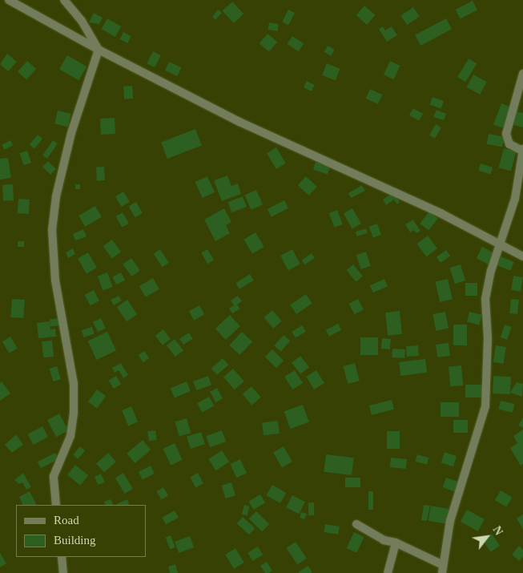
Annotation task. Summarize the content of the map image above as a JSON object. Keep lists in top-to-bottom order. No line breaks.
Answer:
{"legend":["Road","Building"],"north":"top right"}
